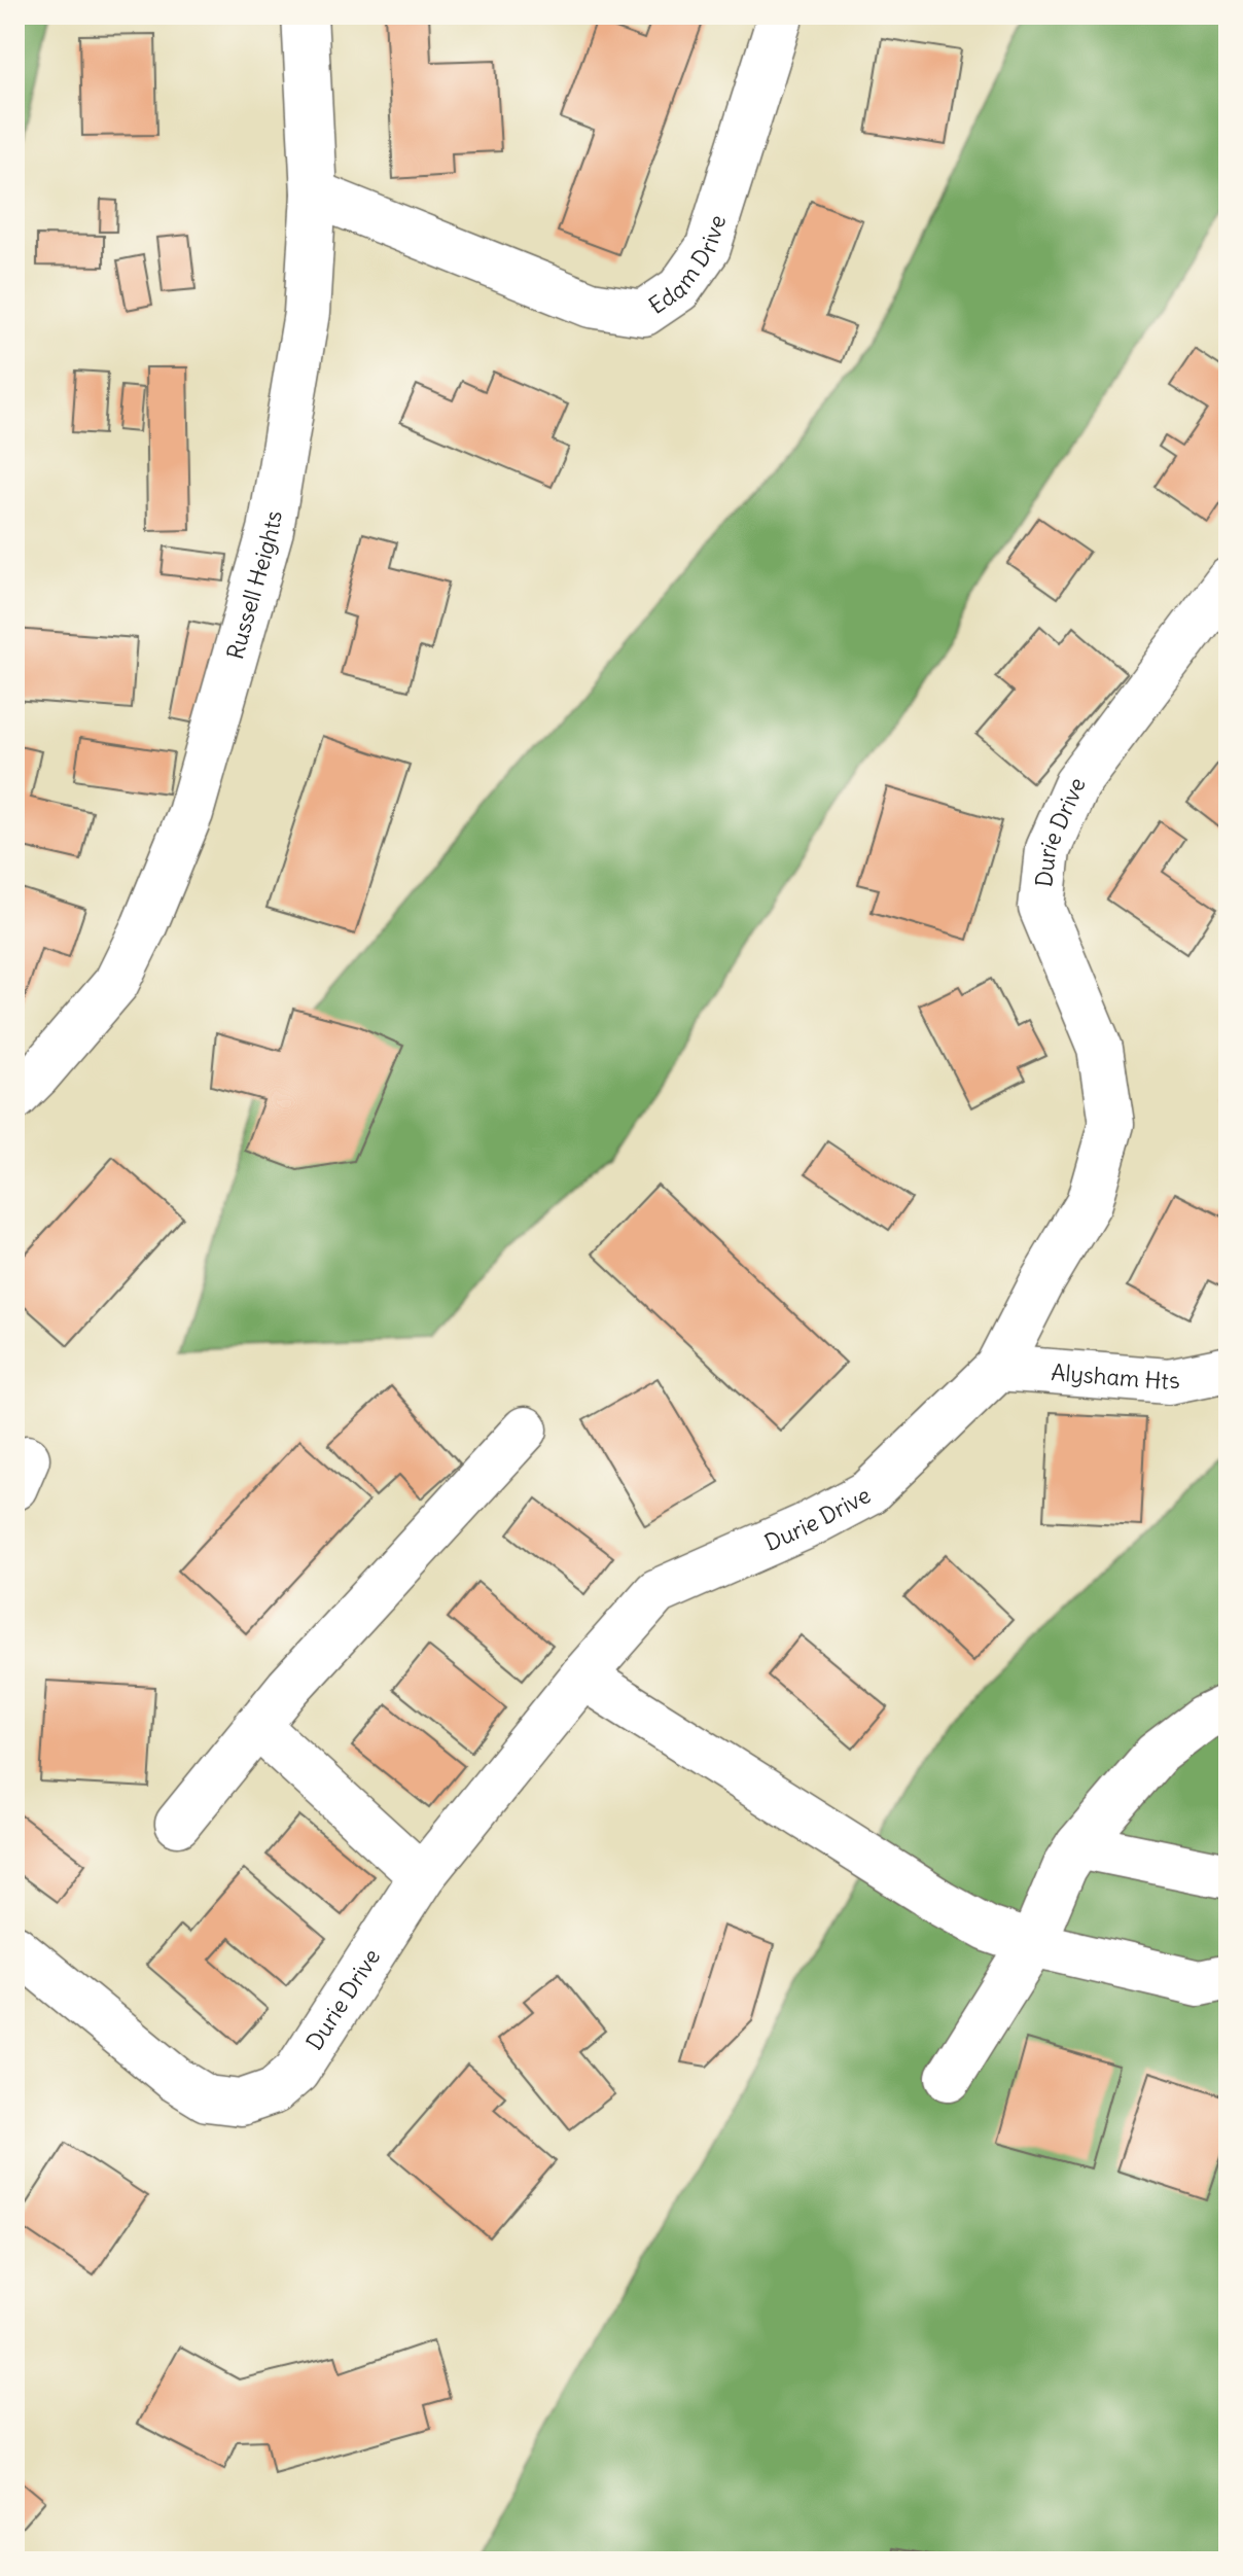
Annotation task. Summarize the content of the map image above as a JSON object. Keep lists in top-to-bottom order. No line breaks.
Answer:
{"streets":{"street":["Edam Drive","Russell Heights","Durie Drive","Alysham Hts"]},"crossings":[["Edam Drive","Russell Heights"],["Durie Drive","Alysham Hts"]]}
